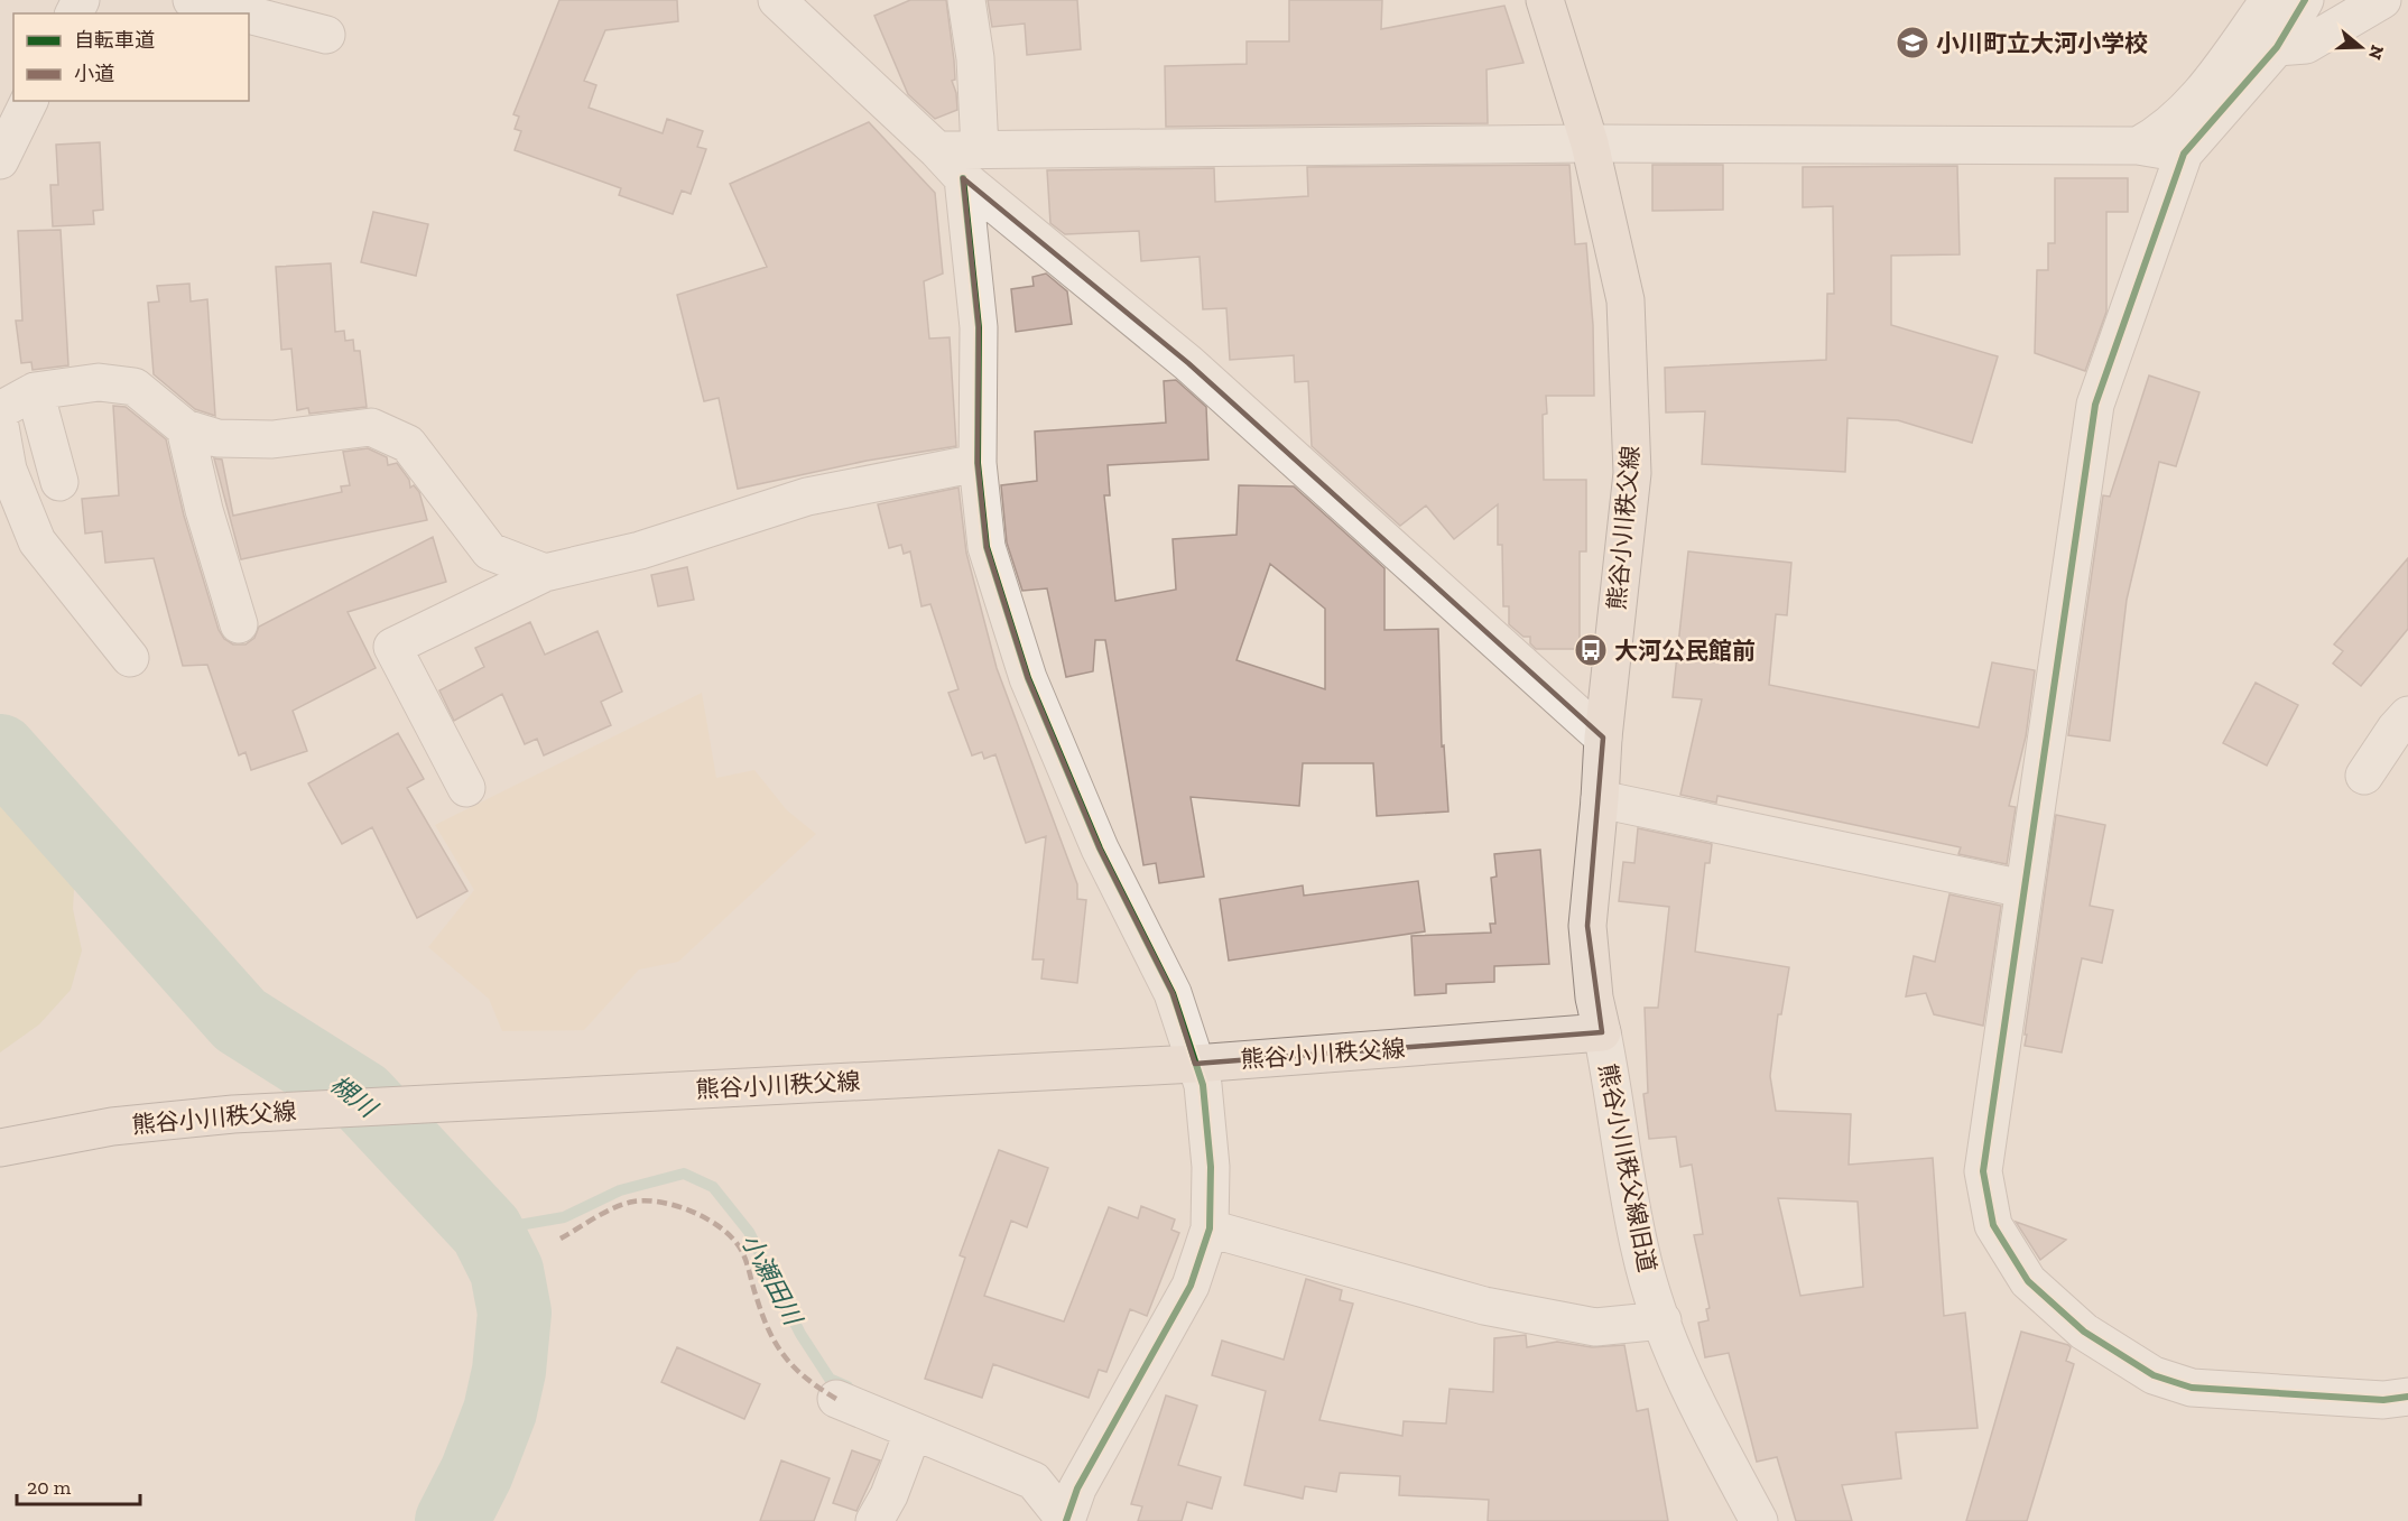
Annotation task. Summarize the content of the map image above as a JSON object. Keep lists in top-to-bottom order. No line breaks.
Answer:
{"streets":{"main road":["熊谷小川秩父線"],"street":["熊谷小川秩父線旧道"]},"crossings":[["熊谷小川秩父線","熊谷小川秩父線旧道"]],"water":["槻川","小瀬田川"],"places":{"school or university":["小川町立大河小学校"],"bus stop":["大河公民館前"]},"legend":["自転車道","小道"],"scale_bar":"20 m","north":"right"}
